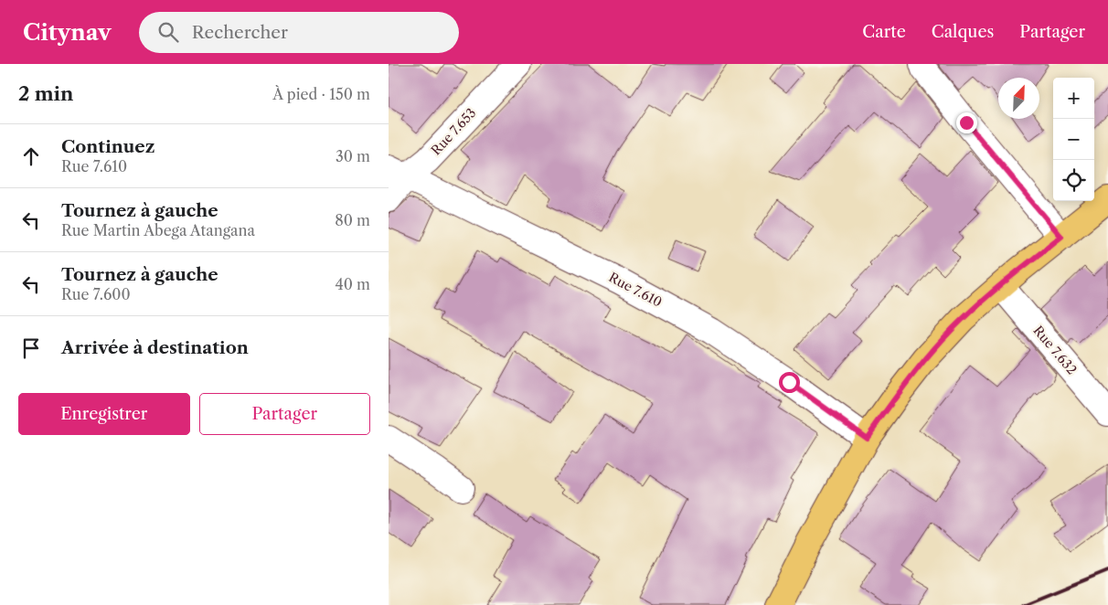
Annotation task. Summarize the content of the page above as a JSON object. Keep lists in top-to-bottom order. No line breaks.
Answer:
{"streets":{"street":["Rue 7.653","Rue 7.610","Rue 7.632"]},"crossings":[["Rue 7.653","Rue 7.610"]],"north":"top right","page":{"header":"Citynav","search":"Rechercher","nav":["Carte","Calques","Partager"],"heading":["2 min","À pied · 150 m"],"map_buttons":["+","−"],"list":[["Continuez","Rue 7.610","30 m"],["Tournez à gauche","Rue Martin Abega Atangana","80 m"],["Tournez à gauche","Rue 7.600","40 m"],"Arrivée à destination"],"buttons":["Enregistrer","Partager"]}}
